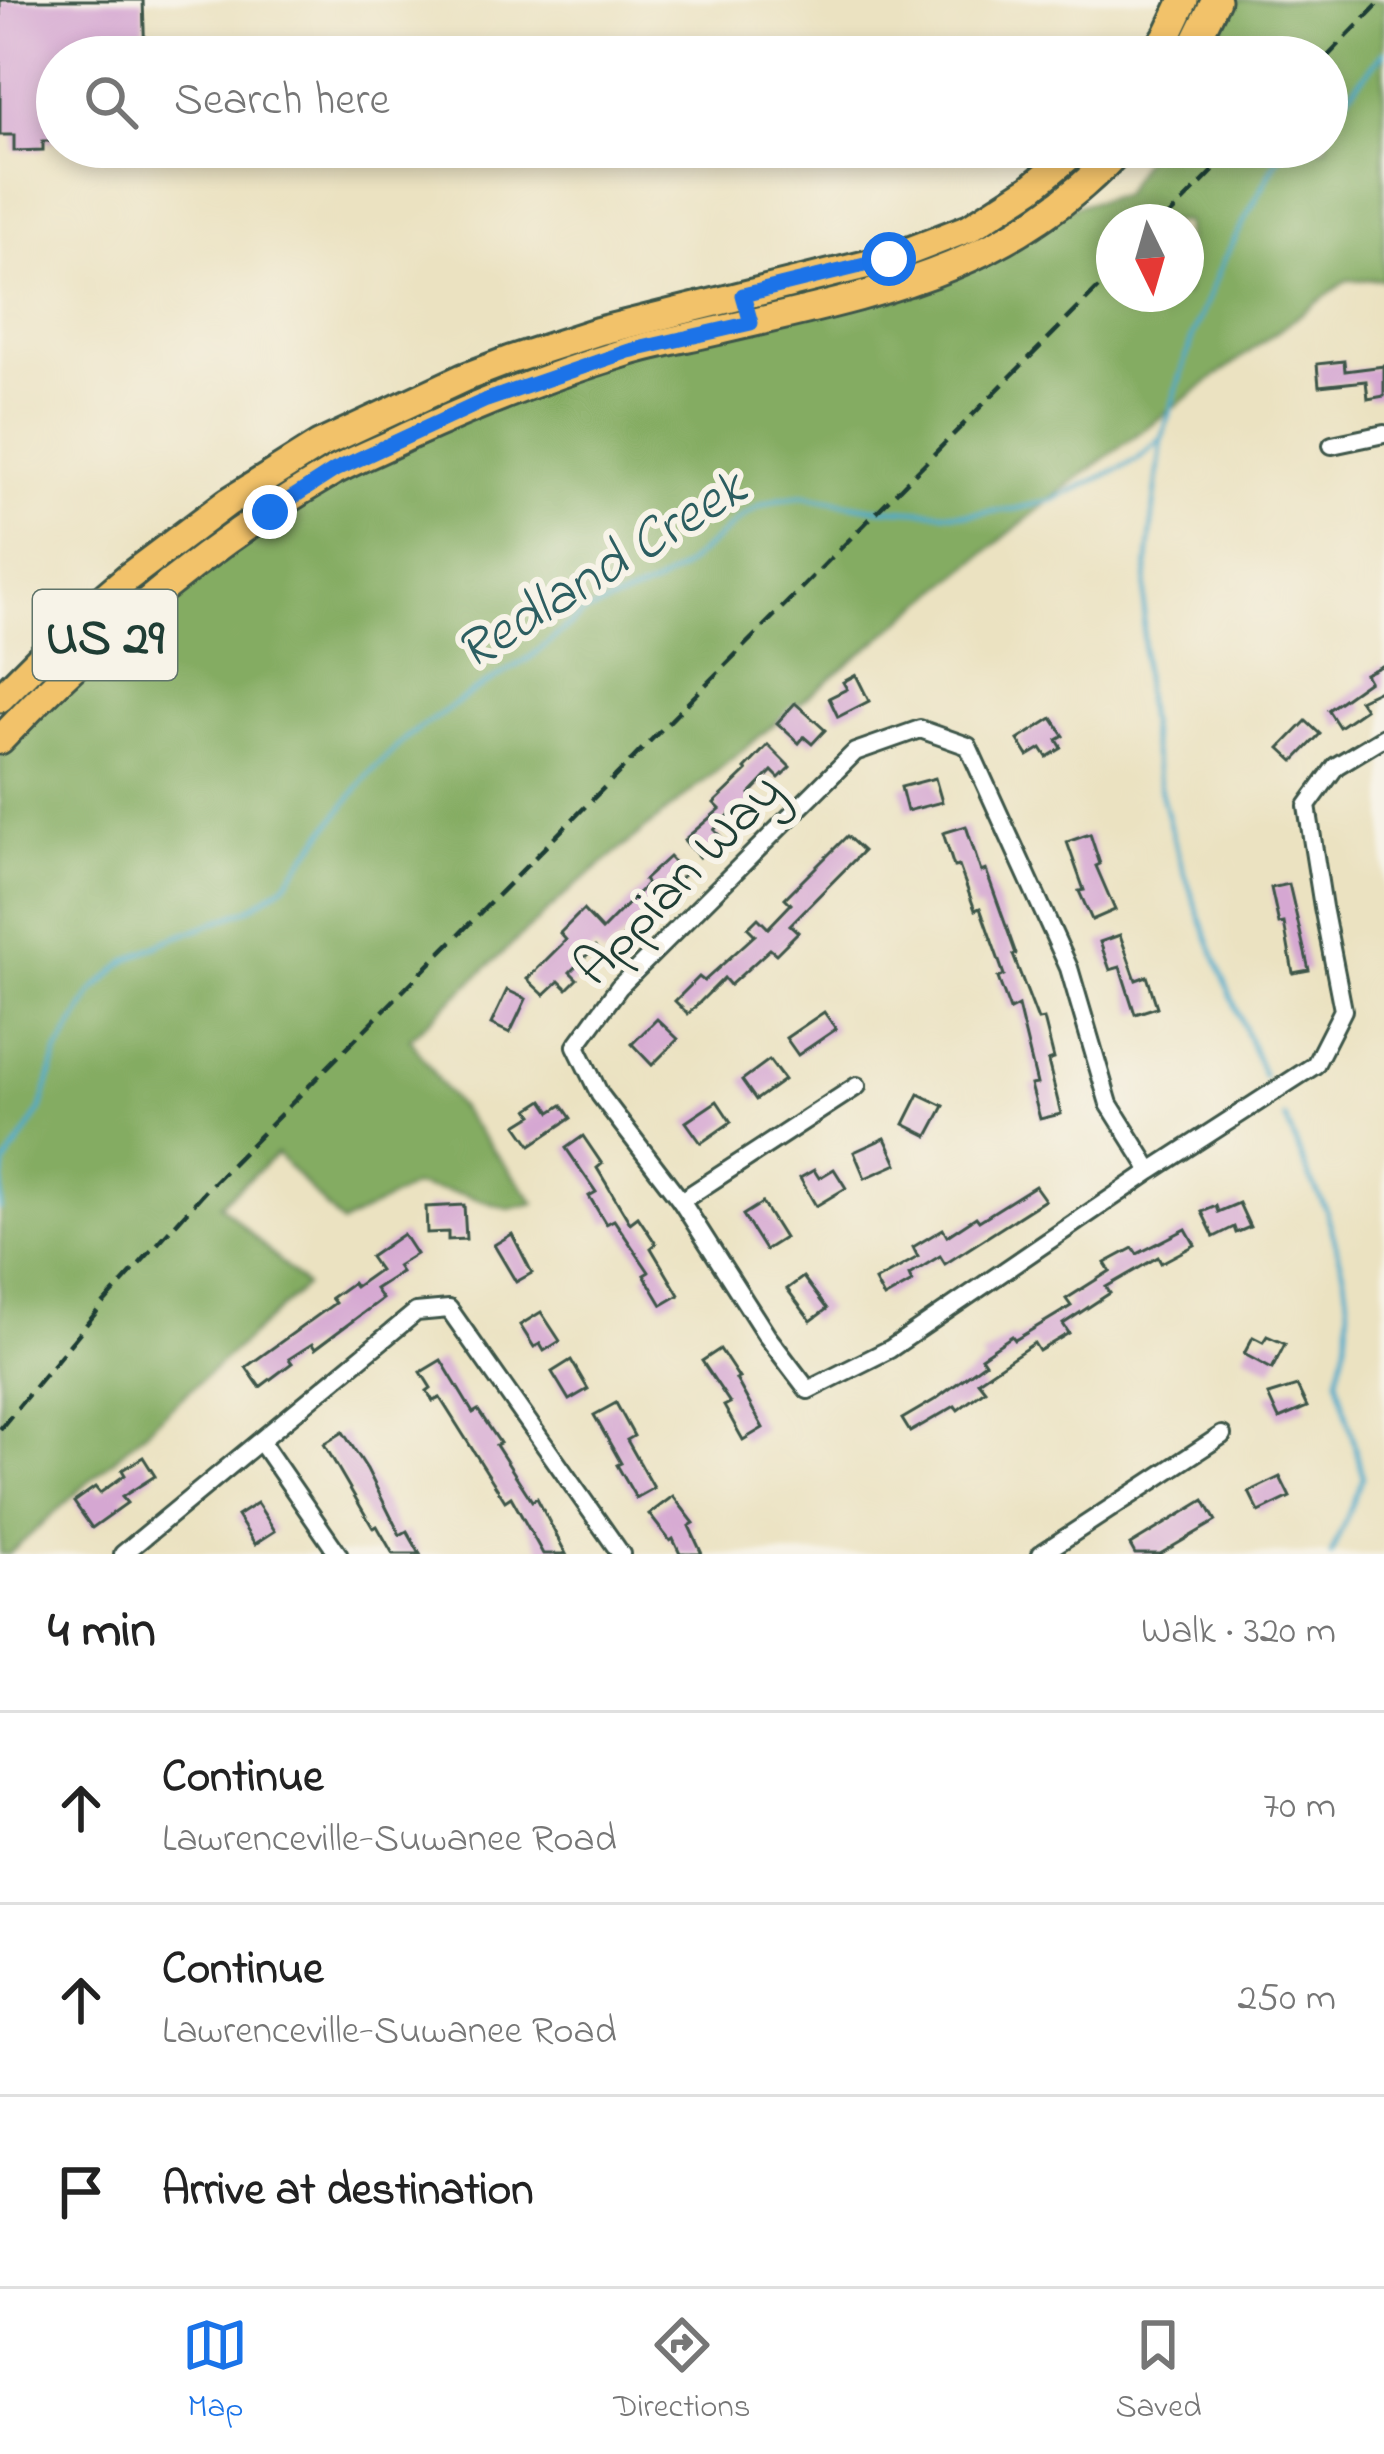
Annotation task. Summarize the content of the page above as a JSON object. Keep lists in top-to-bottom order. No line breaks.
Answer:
{"streets":{"main road":["US 29"],"street":["Appian Way"]},"water":["Redland Creek"],"north":"bottom","page":{"search":"Search here","heading":["4 min","Walk · 320 m"],"list":[["Continue","Lawrenceville-Suwanee Road","70 m"],["Continue","Lawrenceville-Suwanee Road","250 m"],"Arrive at destination"],"nav":["Map","Directions","Saved"]}}
